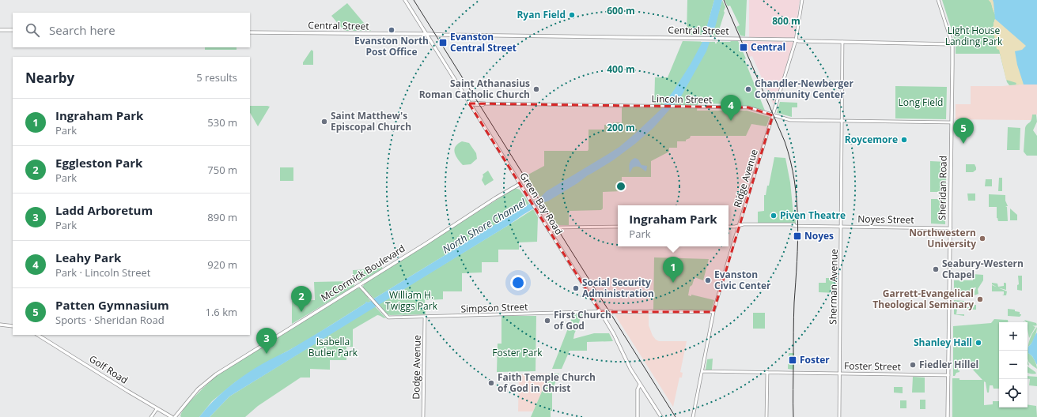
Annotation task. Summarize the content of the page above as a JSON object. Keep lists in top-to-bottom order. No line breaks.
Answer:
{"streets":{"main road":["Central Street","Sheridan Road","Green Bay Road","McCormick Boulevard","Golf Road"],"street":["Lincoln Street","Ridge Avenue","Noyes Street","Sherman Avenue","Simpson Street","Foster Street","Dodge Avenue"]},"crossings":[["Central Street","Ridge Avenue"],["Central Street","Sheridan Road"],["Central Street","Green Bay Road"],["Central Street","Sherman Avenue"],["Lincoln Street","Ridge Avenue"],["Lincoln Street","Sheridan Road"],["Lincoln Street","Green Bay Road"],["Lincoln Street","Sherman Avenue"],["Ridge Avenue","Noyes Street"],["Ridge Avenue","Simpson Street"],["Ridge Avenue","Foster Street"],["Sheridan Road","Noyes Street"],["Sheridan Road","Foster Street"],["Green Bay Road","McCormick Boulevard"],["Green Bay Road","Simpson Street"],["Noyes Street","Sherman Avenue"],["McCormick Boulevard","Simpson Street"],["Sherman Avenue","Foster Street"],["Simpson Street","Dodge Avenue"]],"water":["North Shore Channel"],"parks":["Light House Landing Park","Long Field","William H. Twiggs Park","Isabella Butler Park","Foster Park"],"places":{"other":["Ryan Field","Evanston North Post Office","Saint Athanasius Roman Catholic Church","Chandler-Newberger Community Center","Saint Matthew's Episcopal Church","Roycemore","Piven Theatre","Northwestern University","Seabury-Western Chapel","Evanston Civic Center","Social Security Administration","Garrett-Evangelical Theological Seminary","First Church of God","Shanley Hall","Fiedler Hillel","Faith Temple Church of God in Christ"],"transit":["Evanston Central Street","Central","Noyes","Foster"]},"page":{"search":"Search here","heading":["Nearby","5 results"],"pins":["4","5","1","2","3"],"list":[{"mark":"1","name":"Ingraham Park","note":"Park","value":"530 m"},{"mark":"2","name":"Eggleston Park","note":"Park","value":"750 m"},{"mark":"3","name":"Ladd Arboretum","note":"Park","value":"890 m"},{"mark":"4","name":"Leahy Park","note":"Park · Lincoln Street","value":"920 m"},{"mark":"5","name":"Patten Gymnasium","note":"Sports · Sheridan Road","value":"1.6 km"}],"popup":["Ingraham Park","Park"],"map_buttons":["+","−"]},"rings":["600 m","800 m","400 m","200 m"]}
